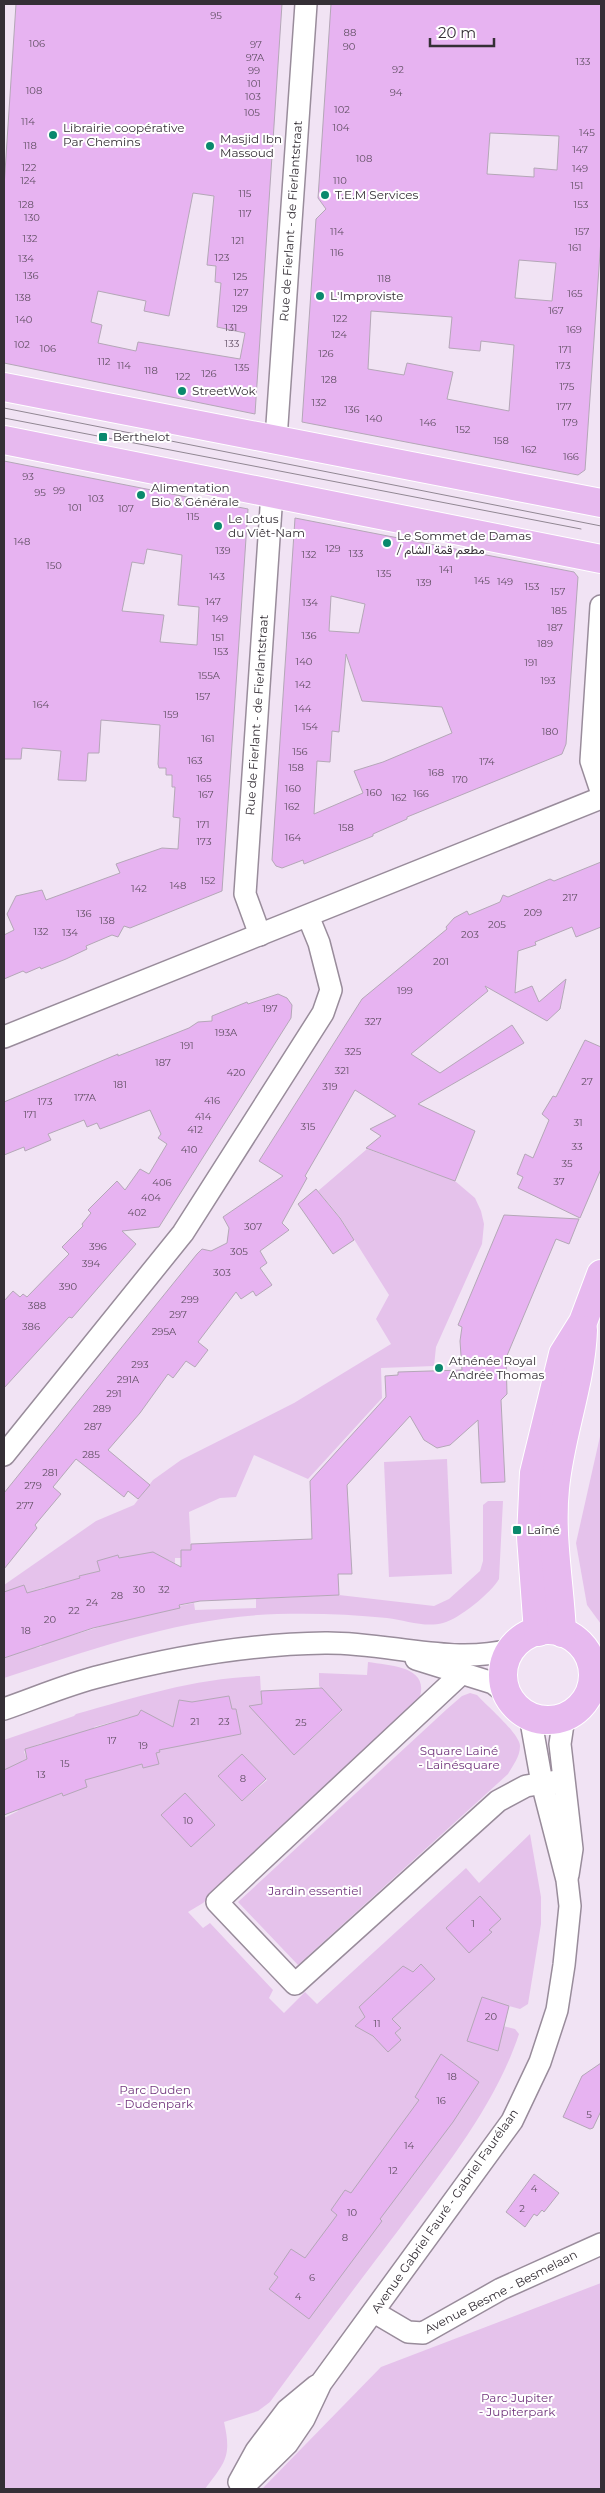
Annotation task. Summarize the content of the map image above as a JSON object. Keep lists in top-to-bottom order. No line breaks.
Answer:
{"streets":{"street":["Rue de Fierlant - de Fierlantstraat","Avenue Gabriel Fauré - Gabriel Faurélaan","Avenue Besme - Besmelaan"]},"crossings":[["Avenue Gabriel Fauré - Gabriel Faurélaan","Avenue Besme - Besmelaan"]],"parks":["Square Lainé - Lainésquare","Jardin essentiel","Parc Duden - Dudenpark","Parc Jupiter - Jupiterpark"],"places":{"other":["Librairie coopérative Par Chemins","Masjid Ibn Massoud","T.E.M Services","L'Improviste","StreetWok","Alimentation Bio & Générale","Le Lotus du Viêt-Nam","Le Sommet de Damas / مطعم قمة الشام","Athénée Royal Andrée Thomas"],"transit":["Berthelot","Laîné"]},"house_numbers":["95","88","106","97","90","97A","133","92","99","101","108","94","103","102","105","114","104","145","118","147","108","122","149","124","110","151","115","128","153","117","130","114","157","132","121","161","116","123","134","136","125","118","127","165","138","129","167","122","140","131","169","124","133","102","106","171","126","112","114","173","135","118","126","122","128","175","132","177","136","140","146","179","152","158","162","166","93","99","95","103","101","107","115","148","129","139","133","132","150","141","135","143","145","149","139","153","157","147","134","185","149","187","136","151","189","153","140","191","155A","193","142","157","164","144","159","154","180","161","156","163","174","158","168","165","170","160","160","166","167","162","162","171","158","164","173","152","148","142","217","209","136","138","205","132","134","203","201","199","197","327","193A","191","325","187","321","420","27","181","319","177A","416","173","171","414","31","315","412","33","410","35","37","406","404","402","307","396","305","394","303","390","299","388","297","386","295A","293","291A","291","289","287","285","281","279","277","30","32","28","24","22","20","18","21","23","25","17","19","15","13","8","10","1","20","11","18","16","5","14","12","4","2","10","8","6","4"],"scale_bar":"20 m"}
